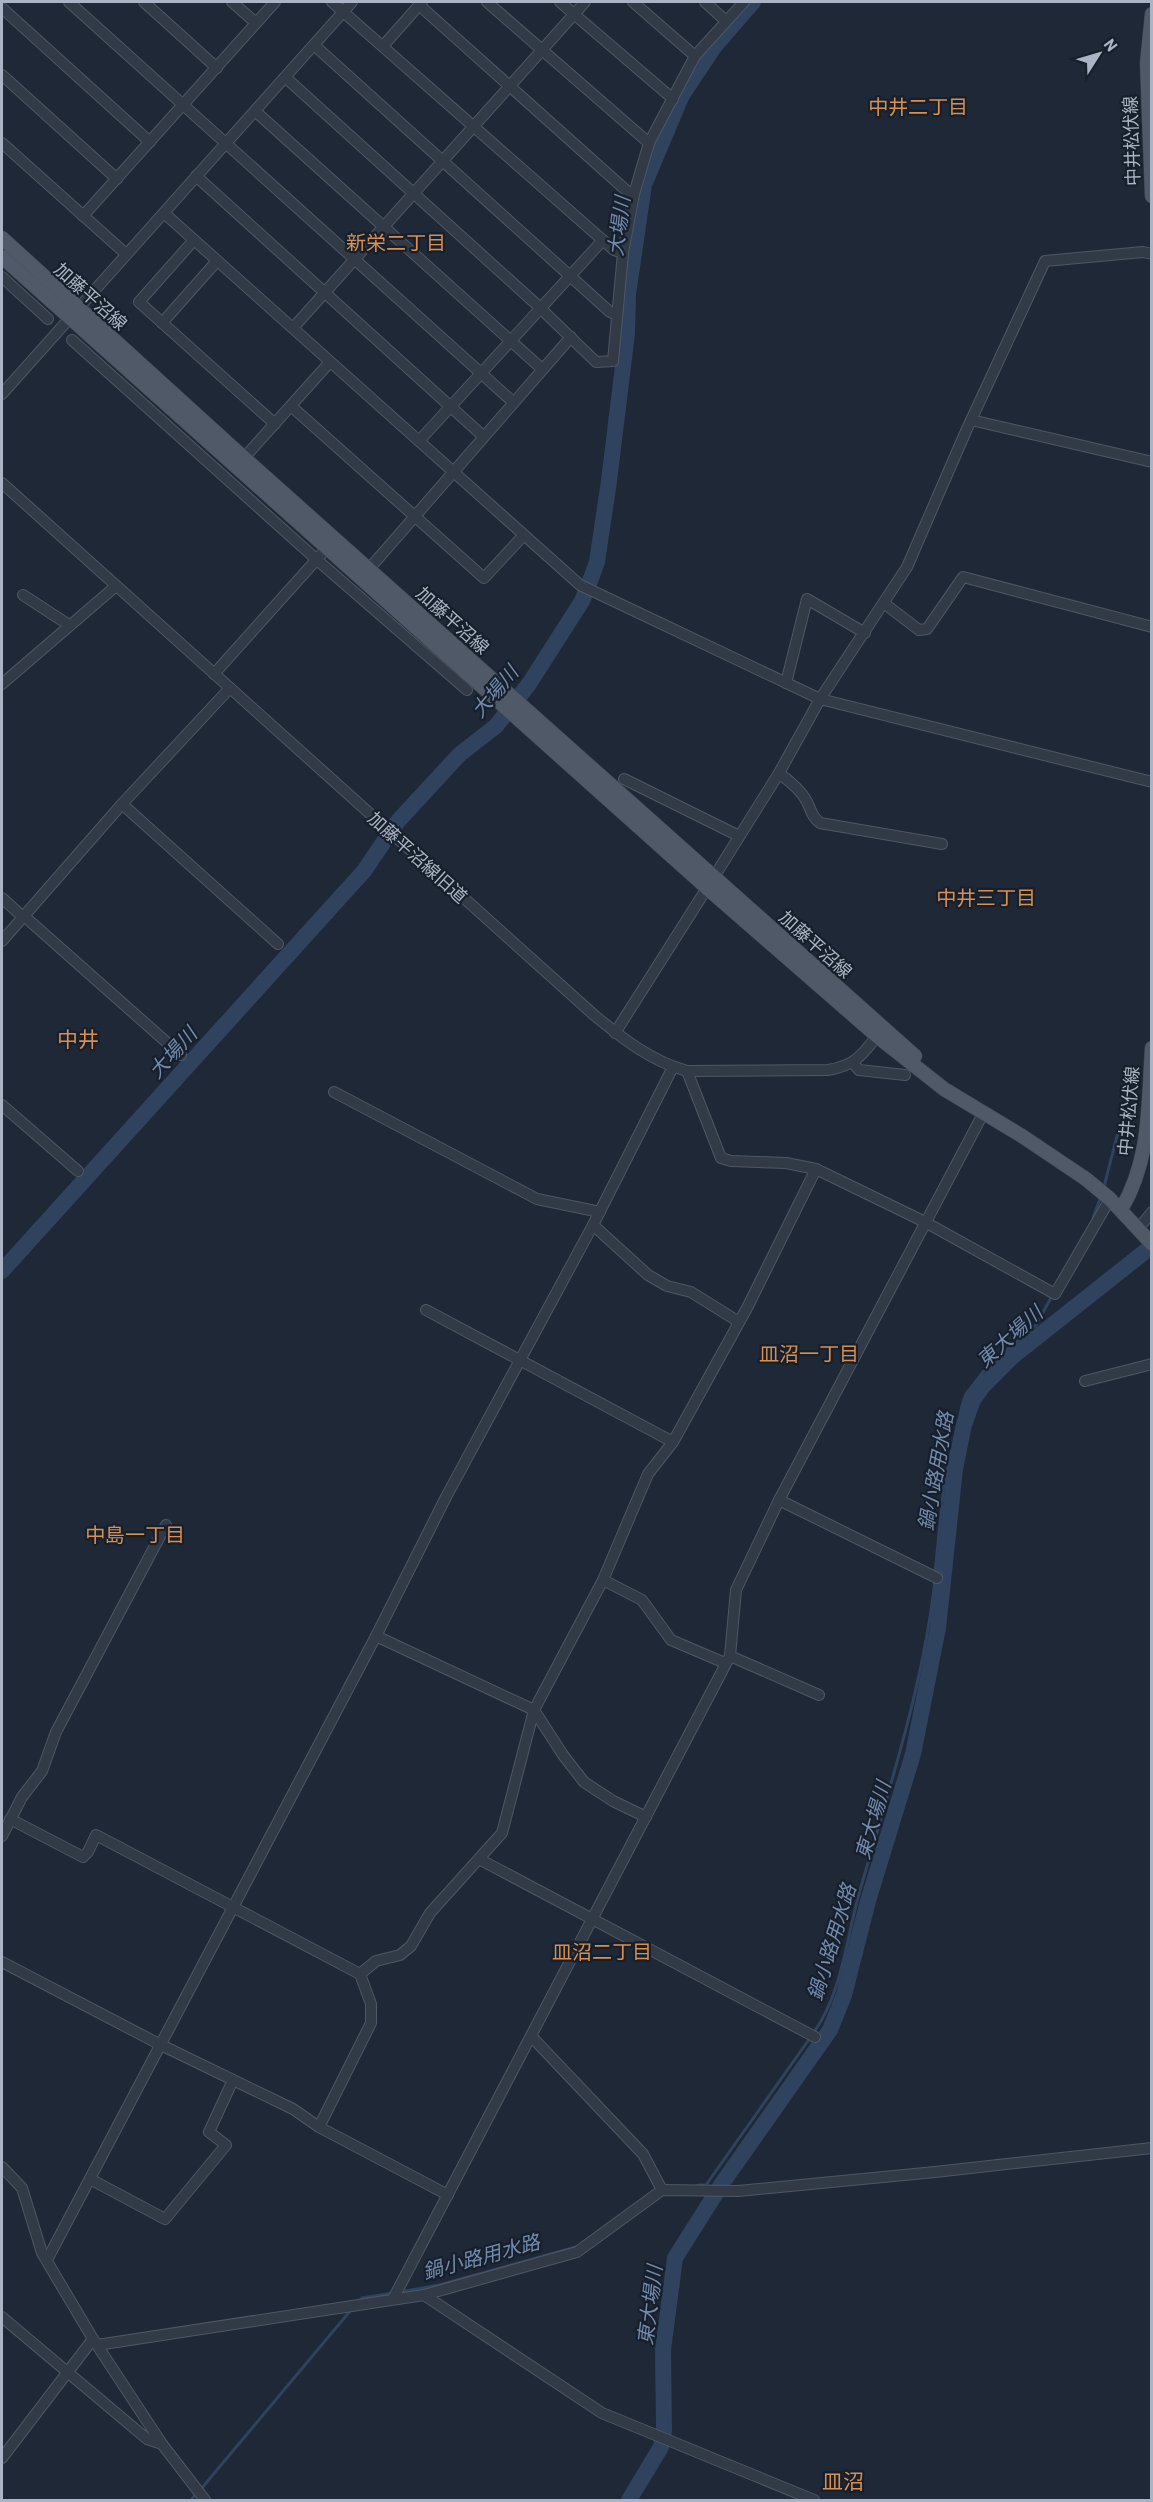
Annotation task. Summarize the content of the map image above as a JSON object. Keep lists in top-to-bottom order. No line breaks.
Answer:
{"streets":{"main road":["中井松伏線","加藤平沼線"],"street":["加藤平沼線旧道"]},"crossings":[["中井松伏線","加藤平沼線"]],"districts":["中井二丁目","新栄二丁目","中井三丁目","中井","皿沼一丁目","中島一丁目","皿沼二丁目","皿沼"],"water":["大場川","東大場川","鍋小路用水路"],"north":"top right"}
